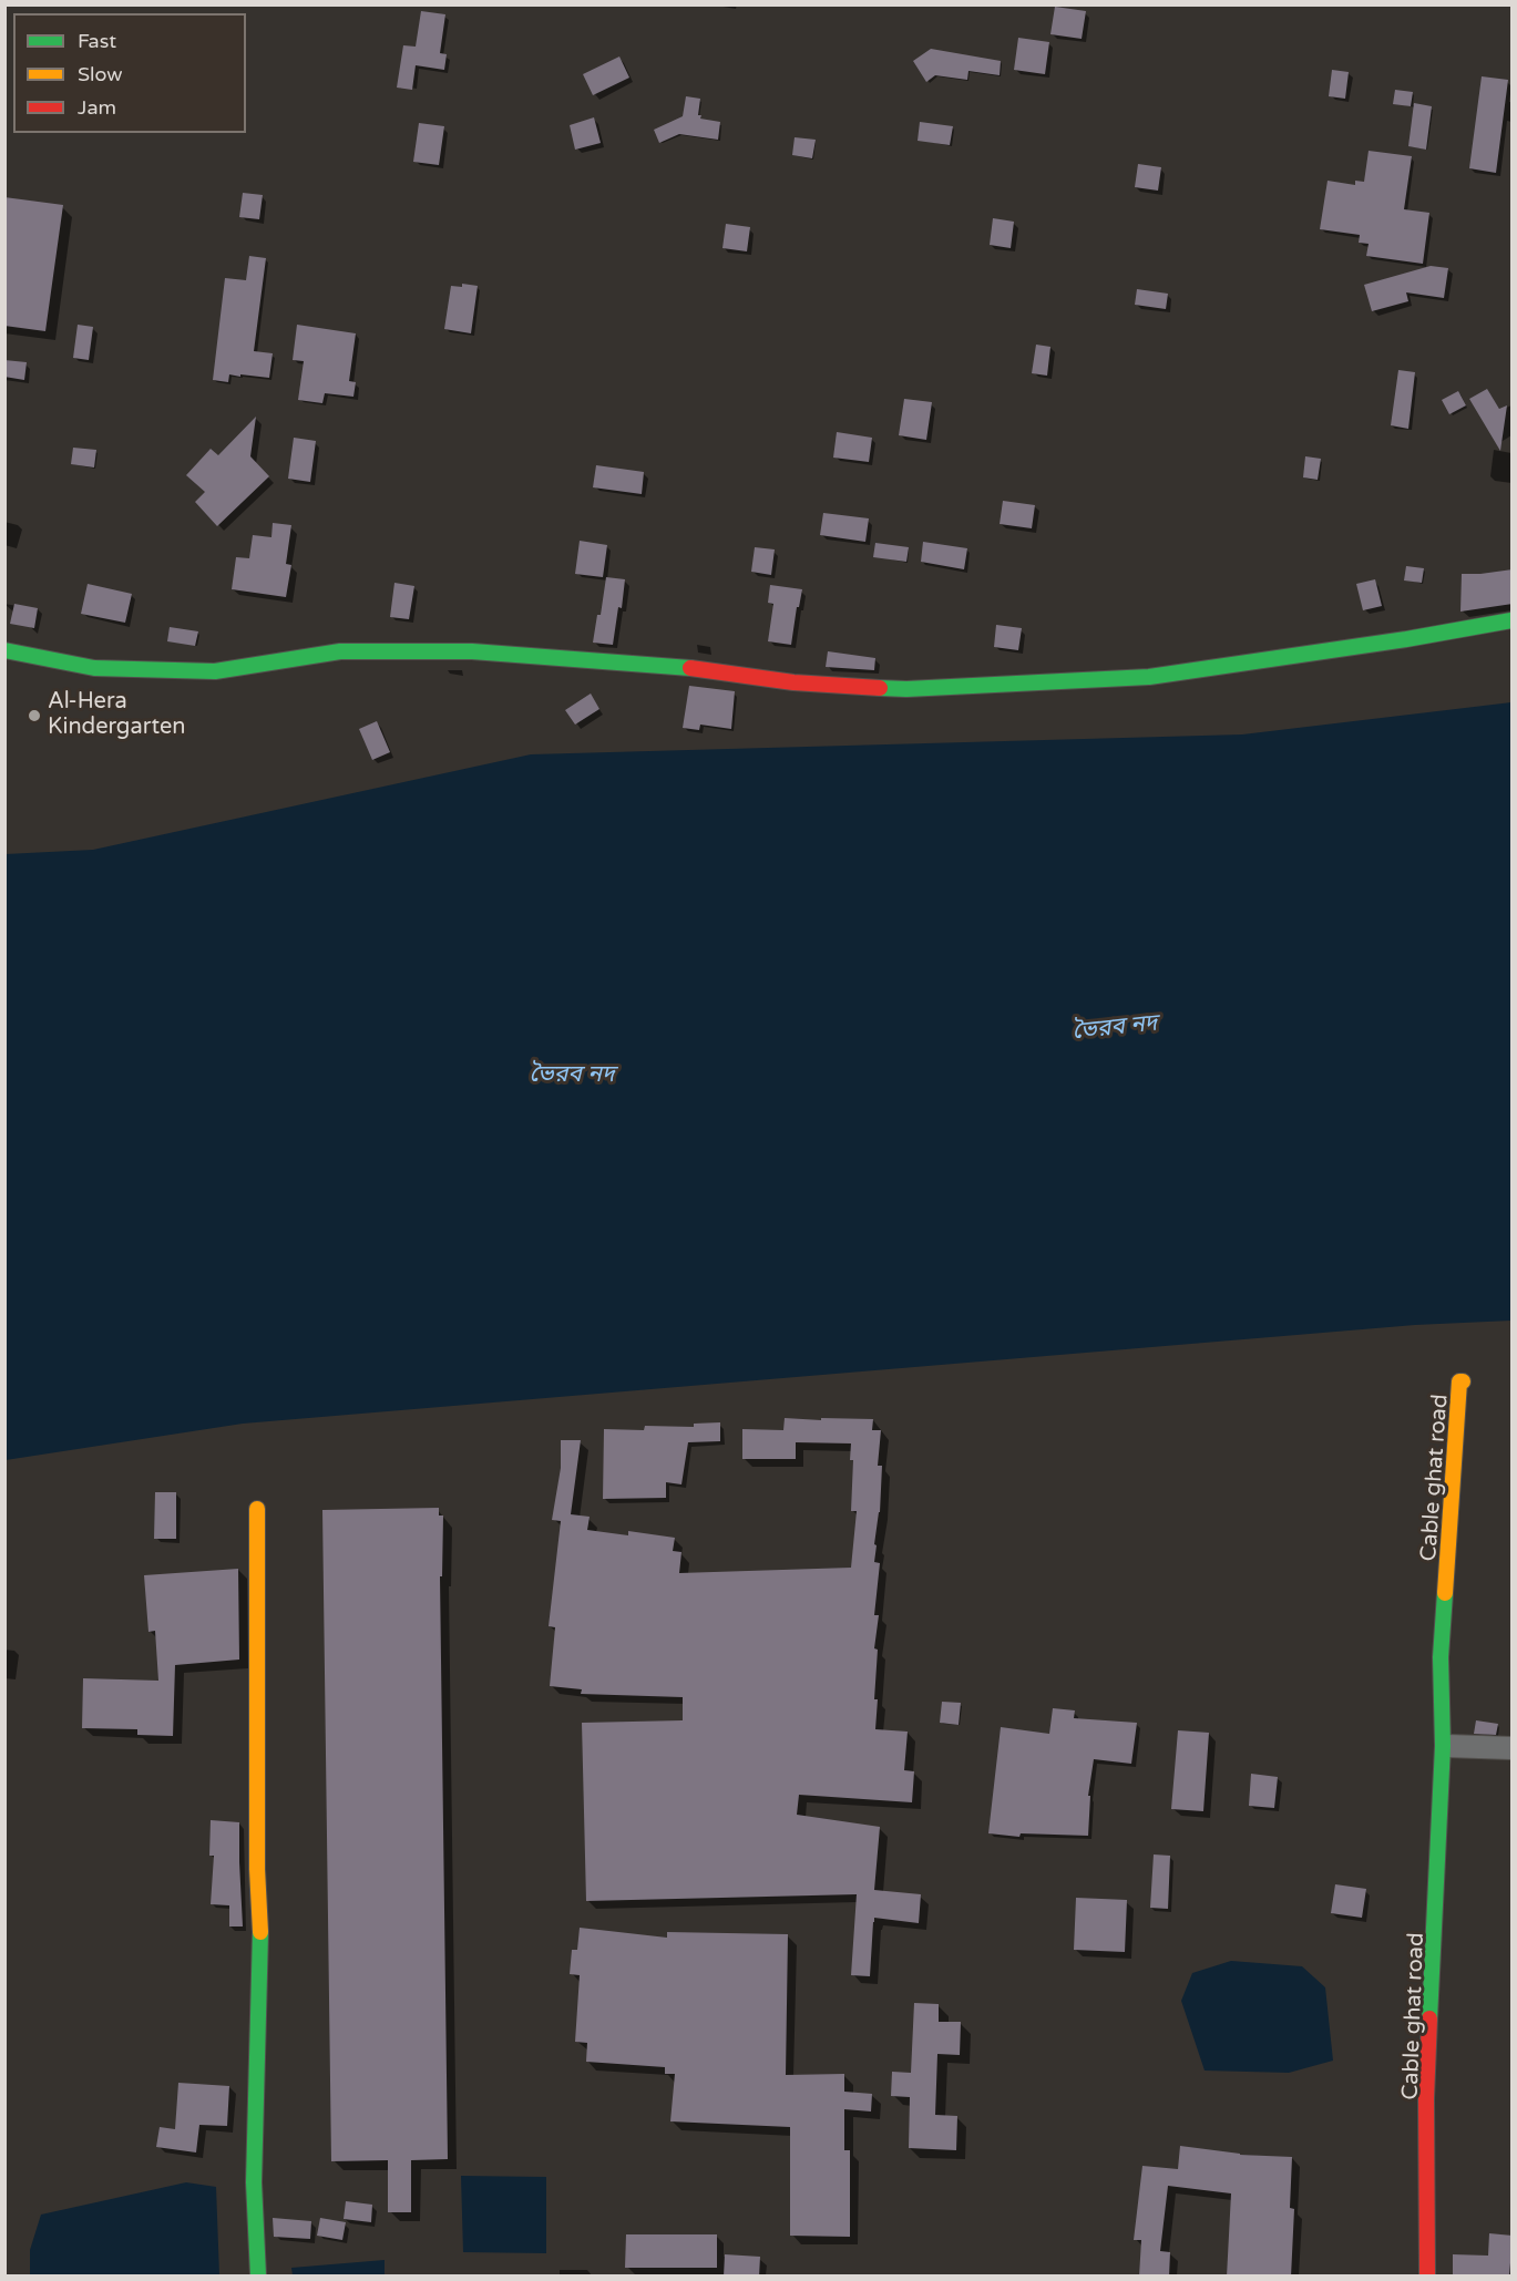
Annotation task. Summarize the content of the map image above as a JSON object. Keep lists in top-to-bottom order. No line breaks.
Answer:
{"streets":{"street":["Cable ghat road"]},"water":["ভৈরব নদ"],"places":["Al-Hera Kindergarten"],"legend":["Fast","Slow","Jam"]}
